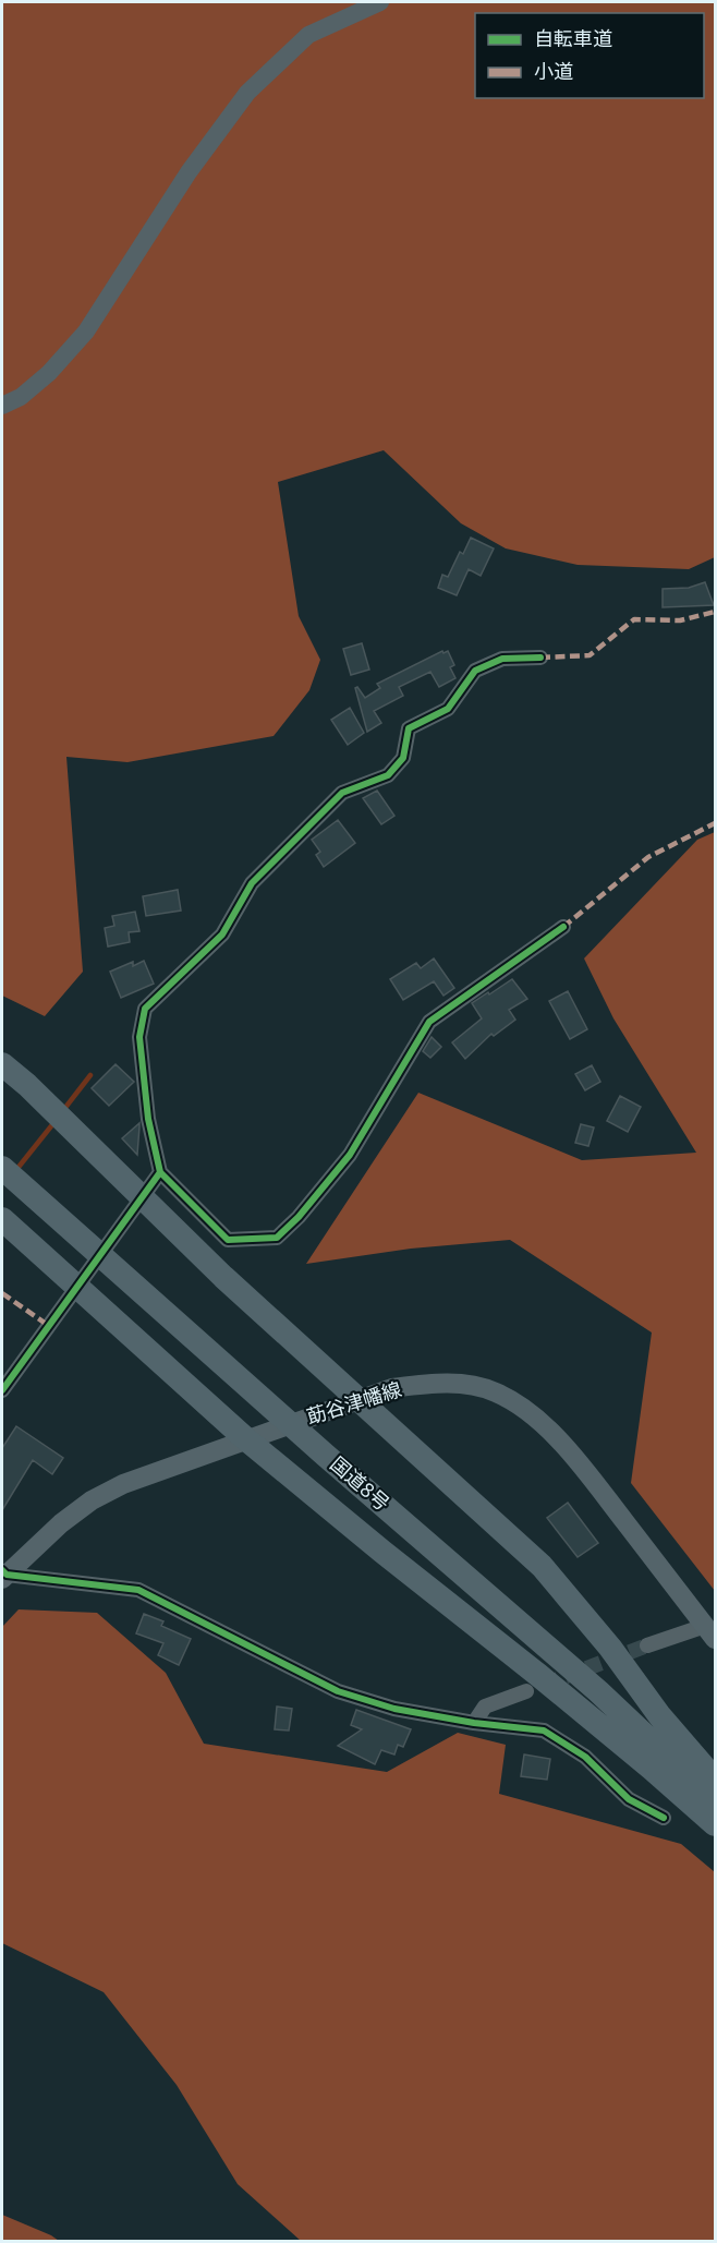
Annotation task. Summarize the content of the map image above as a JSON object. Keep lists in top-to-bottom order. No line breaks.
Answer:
{"streets":{"highway":["国道8号"],"main road":["莇谷津幡線"]},"legend":["自転車道","小道"]}
